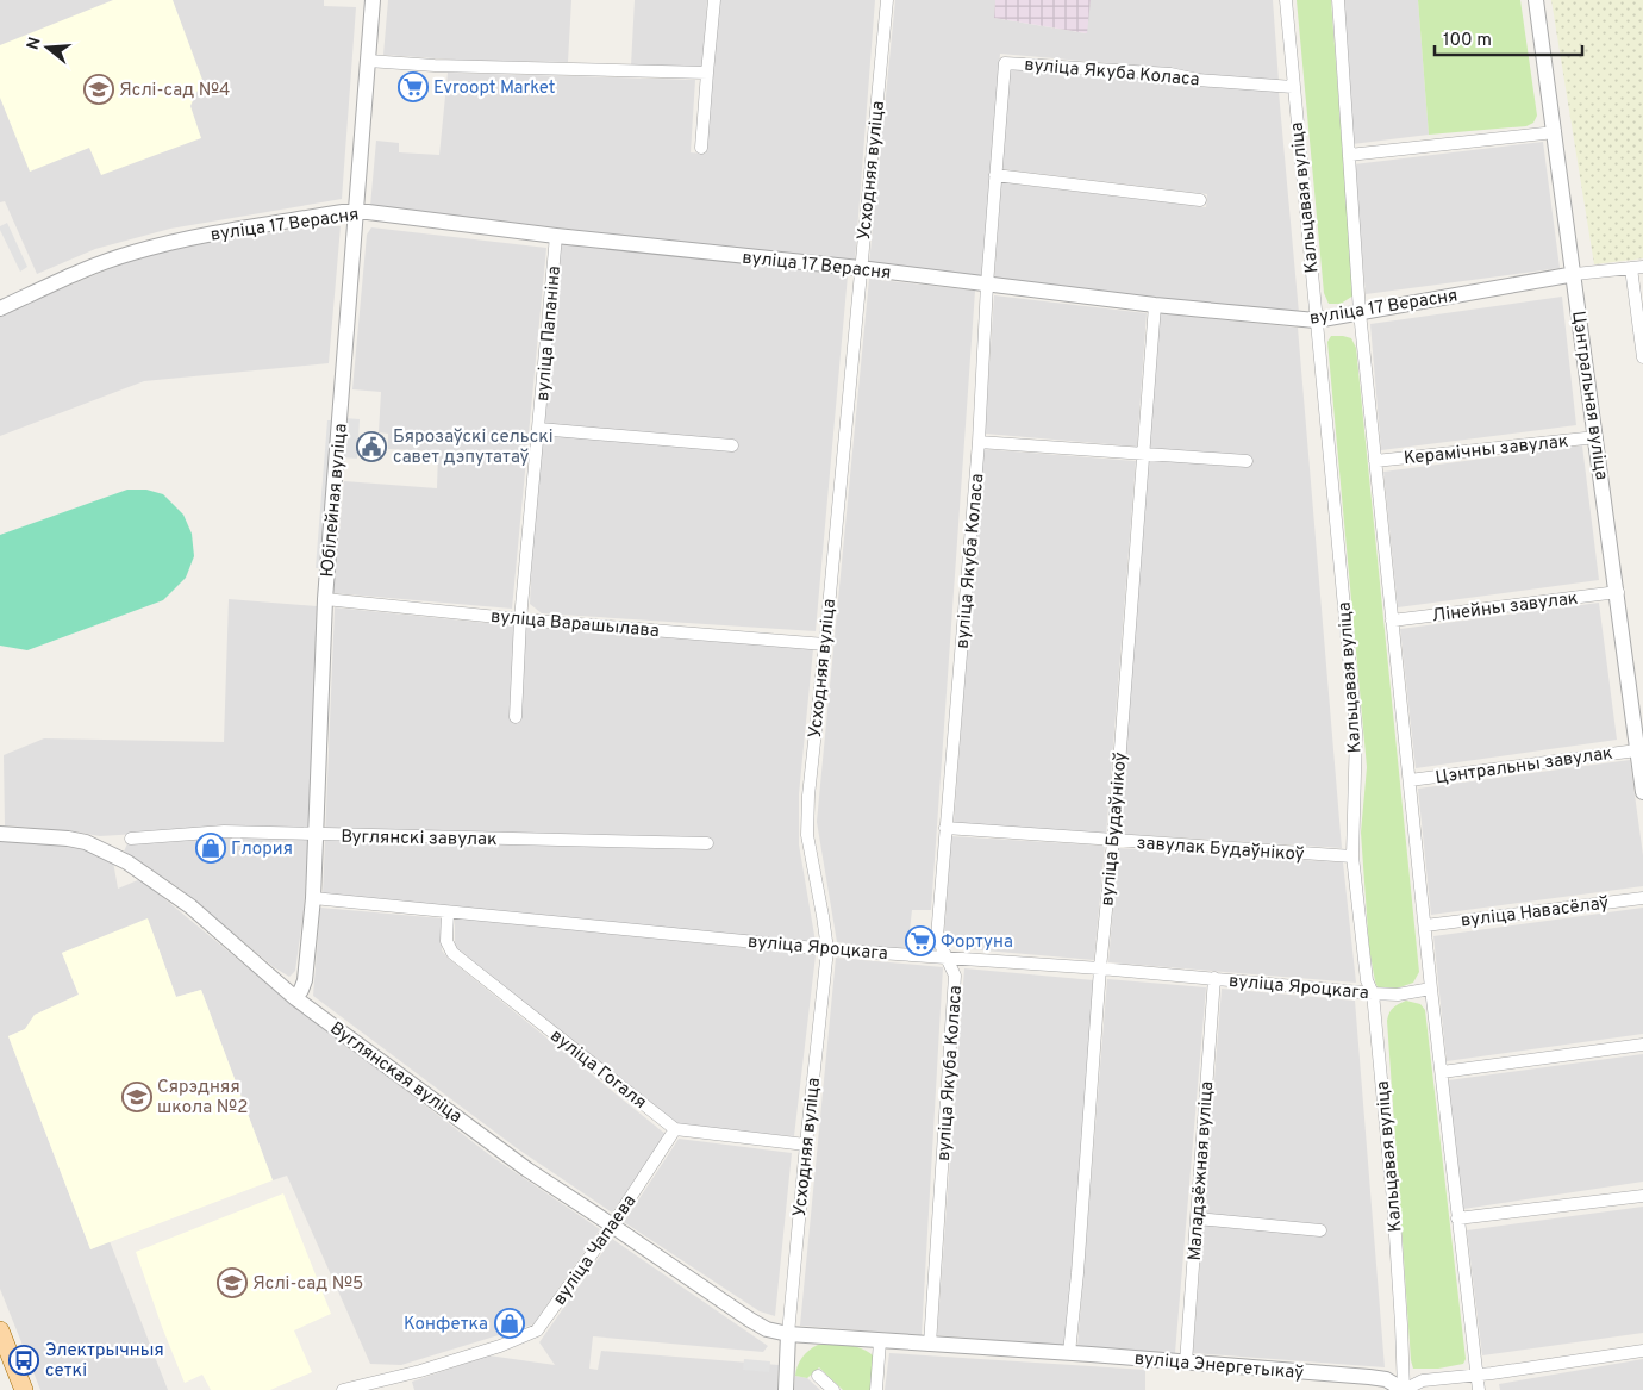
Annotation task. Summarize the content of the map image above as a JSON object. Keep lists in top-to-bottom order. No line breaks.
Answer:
{"streets":{"street":["вуліца Якуба Коласа","Усходняя вуліца","Кальцавая вуліца","вуліца 17 Верасня","вуліца Папаніна","Цэнтральная вуліца","Керамічны завулак","Юбілейная вуліца","Лінейны завулак","вуліца Варашылава","Цэнтральны завулак","вуліца Будаўнікоў","Вуглянскі завулак","завулак Будаўнікоў","вуліца Навасёлаў","вуліца Яроцкага","вуліца Гогаля","Вуглянская вуліца","Маладзёжная вуліца","вуліца Чапаева","вуліца Энергетыкаў"]},"crossings":[["вуліца Якуба Коласа","Кальцавая вуліца"],["вуліца Якуба Коласа","вуліца 17 Верасня"],["вуліца Якуба Коласа","завулак Будаўнікоў"],["вуліца Якуба Коласа","вуліца Яроцкага"],["вуліца Якуба Коласа","вуліца Энергетыкаў"],["Усходняя вуліца","вуліца 17 Верасня"],["Усходняя вуліца","вуліца Варашылава"],["Усходняя вуліца","вуліца Яроцкага"],["Усходняя вуліца","Вуглянская вуліца"],["Усходняя вуліца","вуліца Энергетыкаў"],["Кальцавая вуліца","вуліца 17 Верасня"],["Кальцавая вуліца","завулак Будаўнікоў"],["Кальцавая вуліца","вуліца Яроцкага"],["Кальцавая вуліца","вуліца Энергетыкаў"],["вуліца 17 Верасня","вуліца Папаніна"],["вуліца 17 Верасня","Цэнтральная вуліца"],["вуліца 17 Верасня","Юбілейная вуліца"],["вуліца 17 Верасня","вуліца Будаўнікоў"],["вуліца Папаніна","вуліца Варашылава"],["Цэнтральная вуліца","Керамічны завулак"],["Цэнтральная вуліца","Лінейны завулак"],["Цэнтральная вуліца","Цэнтральны завулак"],["Юбілейная вуліца","вуліца Варашылава"],["Юбілейная вуліца","Вуглянскі завулак"],["Юбілейная вуліца","вуліца Яроцкага"],["Юбілейная вуліца","Вуглянская вуліца"],["вуліца Будаўнікоў","завулак Будаўнікоў"],["вуліца Будаўнікоў","вуліца Яроцкага"],["вуліца Будаўнікоў","вуліца Энергетыкаў"],["вуліца Яроцкага","вуліца Гогаля"],["вуліца Яроцкага","Маладзёжная вуліца"],["вуліца Гогаля","вуліца Чапаева"],["Вуглянская вуліца","вуліца Чапаева"],["Вуглянская вуліца","вуліца Энергетыкаў"],["Маладзёжная вуліца","вуліца Энергетыкаў"]],"places":{"supermarket":["Evroopt Market","Фортуна"],"school or university":["Яслі-сад №4","Сярэдняя школа №2","Яслі-сад №5"],"public building":["Бярозаўскі сельскі савет дэпутатаў"],"shop":["Глория","Конфетка"],"bus stop":["Электрычныя сеткі"]},"scale_bar":"100 m","north":"left"}
